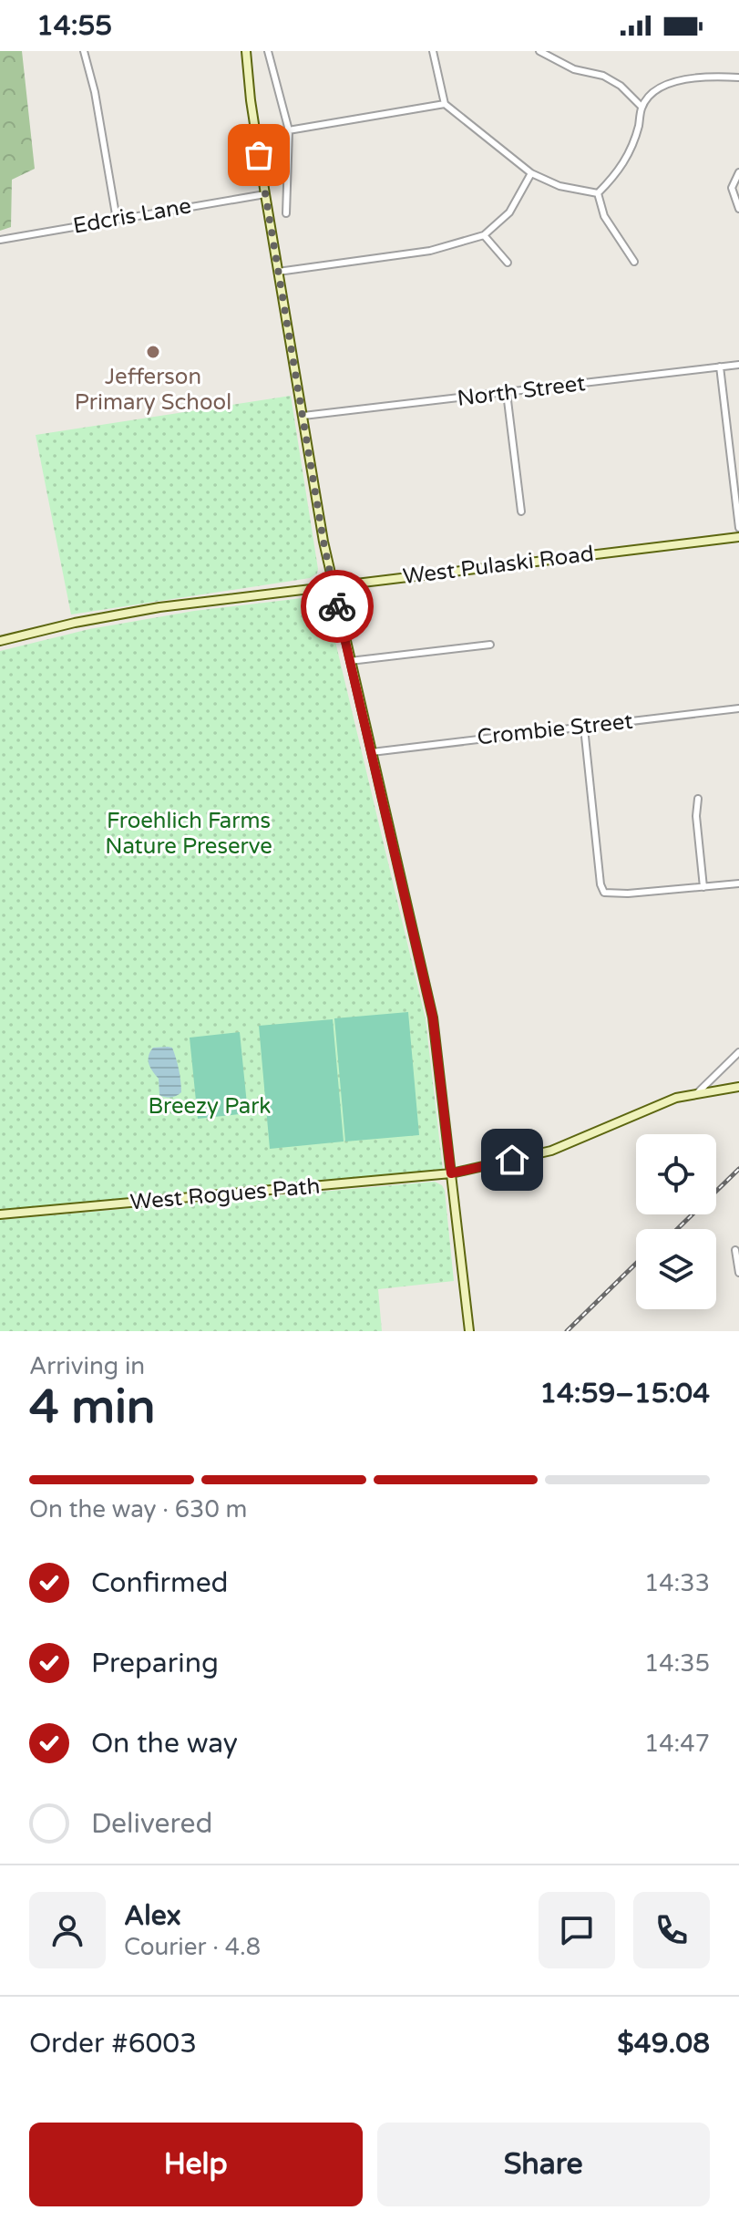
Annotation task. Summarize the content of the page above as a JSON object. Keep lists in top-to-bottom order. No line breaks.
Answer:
{"streets":{"main road":["West Pulaski Road","West Rogues Path"],"street":["Edcris Lane","North Street","Crombie Street"]},"parks":["Froehlich Farms Nature Preserve","Breezy Park"],"places":["Jefferson Primary School"],"page":{"status":"14:55","heading":["4 min","Arriving in","14:59–15:04"],"panel":["Alex","Courier · 4.8","Order #6003","$49.08"],"bar":"On the way · 630 m","list":[["Confirmed","14:33"],["Preparing","14:35"],["On the way","14:47"],"Delivered"],"buttons":["Help","Share"]}}
